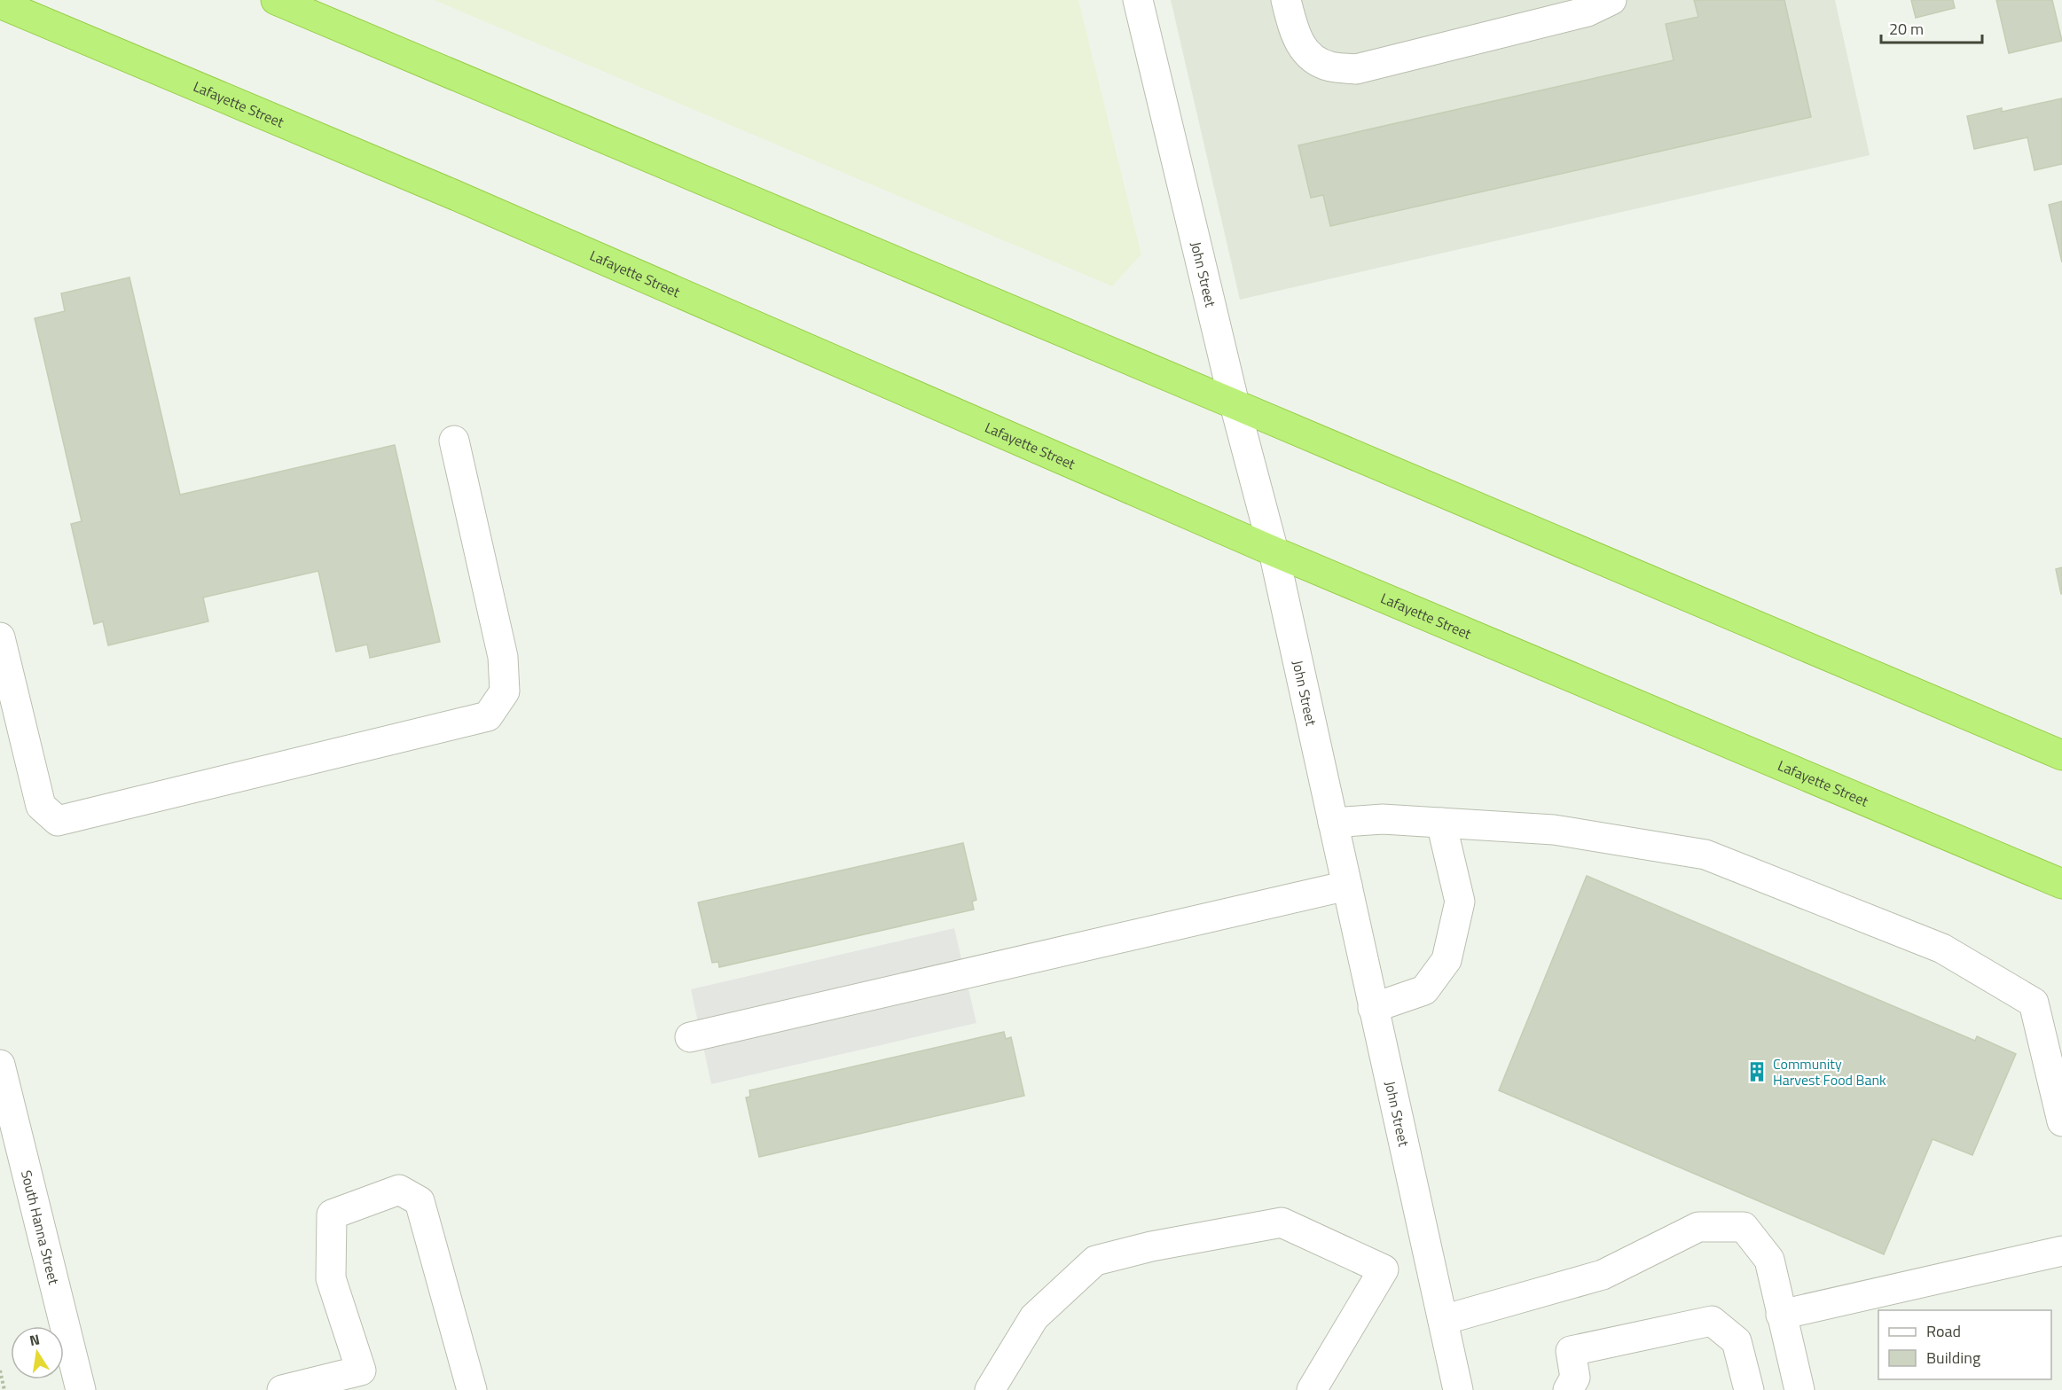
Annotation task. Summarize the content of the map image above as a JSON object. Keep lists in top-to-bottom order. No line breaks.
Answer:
{"streets":{"highway":["Lafayette Street"],"street":["John Street","South Hanna Street"]},"crossings":[["Lafayette Street","John Street"]],"places":{"building":["Community Harvest Food Bank"]},"legend":["Road","Building"],"scale_bar":"20 m","north":"top"}
